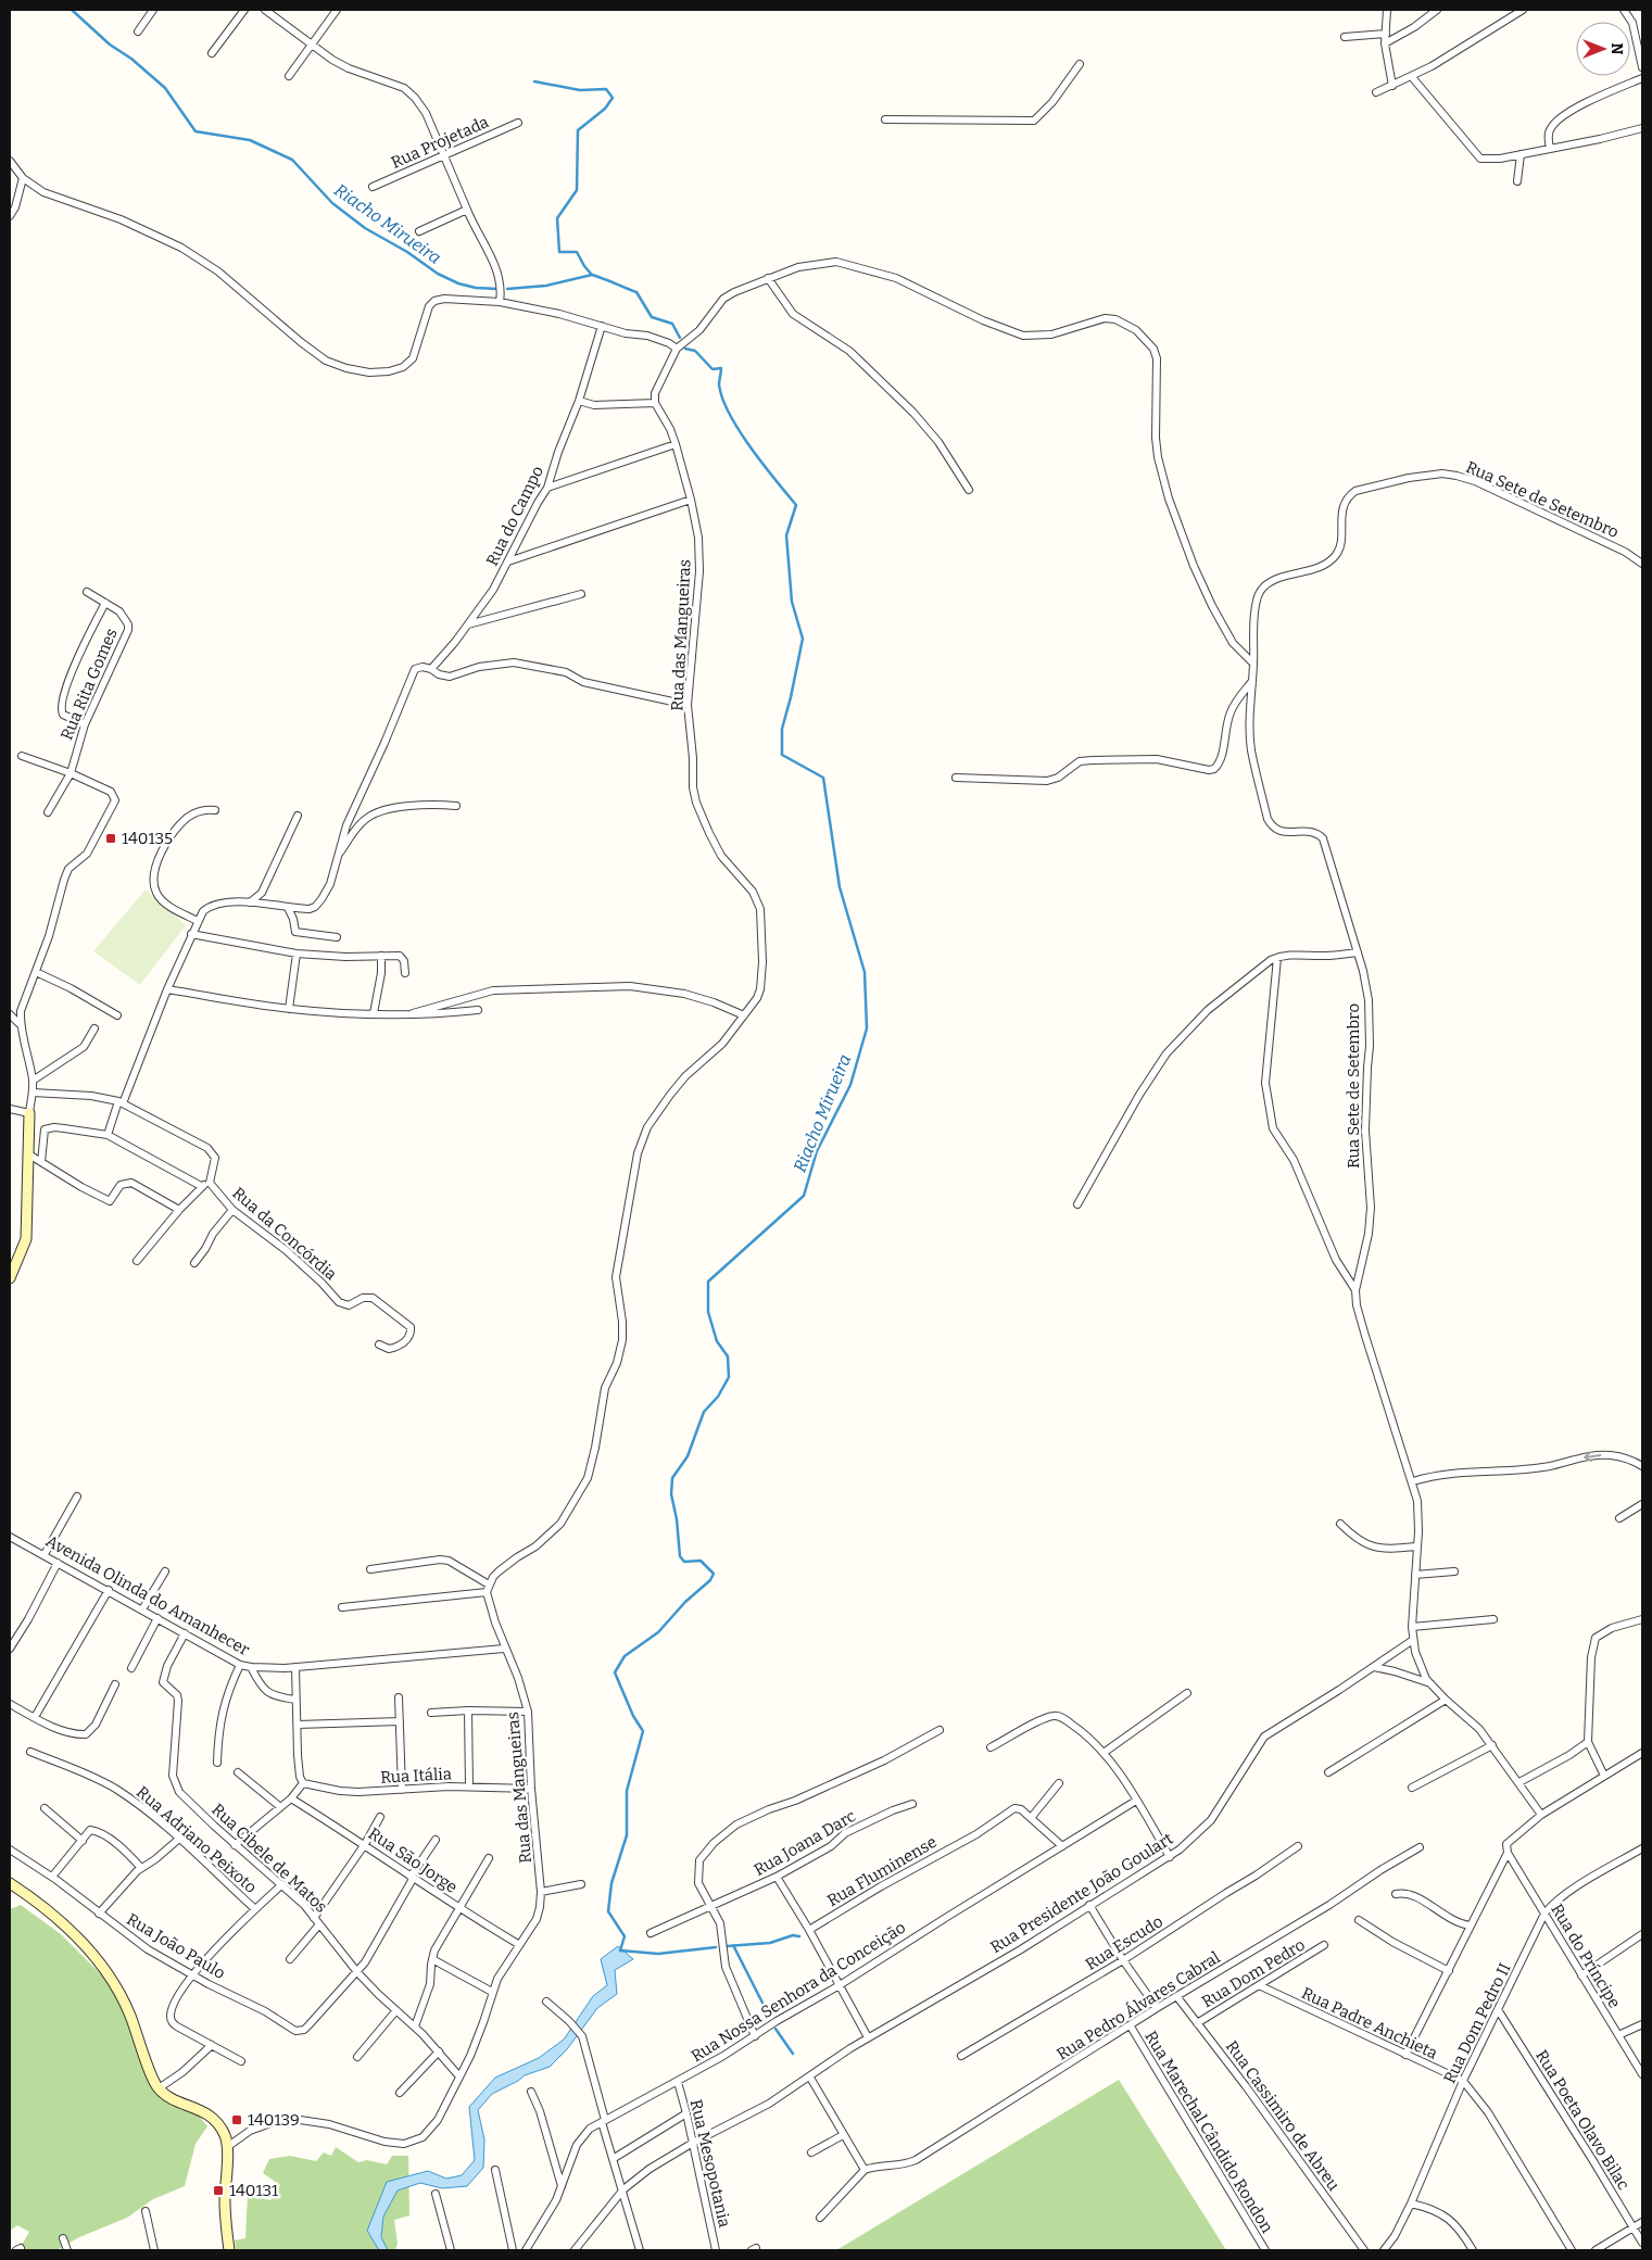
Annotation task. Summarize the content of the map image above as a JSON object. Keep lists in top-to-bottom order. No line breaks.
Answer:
{"streets":{"street":["Rua Projetada","Rua Sete de Setembro","Rua do Campo","Rua das Mangueiras","Rua Rita Gomes","Rua da Concórdia","Avenida Olinda do Amanhecer","Rua Itália","Rua Adriano Peixoto","Rua Joana Darc","Rua Cibele de Matos","Rua São Jorge","Rua Fluminense","Rua Presidente João Goulart","Rua Escudo","Rua João Paulo","Rua do Príncipe","Rua Dom Pedro","Rua Nossa Senhora da Conceição","Rua Pedro Álvares Cabral","Rua Padre Anchieta","Rua Dom Pedro II","Rua Cassimiro de Abreu","Rua Poeta Olavo Bilac","Rua Marechal Cândido Rondon","Rua Mesopotania"]},"crossings":[["Rua Sete de Setembro","Rua Presidente João Goulart"],["Rua das Mangueiras","Avenida Olinda do Amanhecer"],["Rua das Mangueiras","Rua Itália"],["Rua das Mangueiras","Rua Cibele de Matos"],["Rua das Mangueiras","Rua São Jorge"],["Avenida Olinda do Amanhecer","Rua Cibele de Matos"],["Rua Cibele de Matos","Rua João Paulo"],["Rua Presidente João Goulart","Rua Mesopotania"],["Rua do Príncipe","Rua Dom Pedro II"],["Rua Dom Pedro","Rua Padre Anchieta"],["Rua Dom Pedro","Rua Cassimiro de Abreu"],["Rua Nossa Senhora da Conceição","Rua Mesopotania"],["Rua Pedro Álvares Cabral","Rua Cassimiro de Abreu"],["Rua Pedro Álvares Cabral","Rua Marechal Cândido Rondon"],["Rua Padre Anchieta","Rua Dom Pedro II"],["Rua Dom Pedro II","Rua Poeta Olavo Bilac"]],"water":["Riacho Mirueira"],"places":{"transit":["140135","140139","140131"]},"north":"right"}
